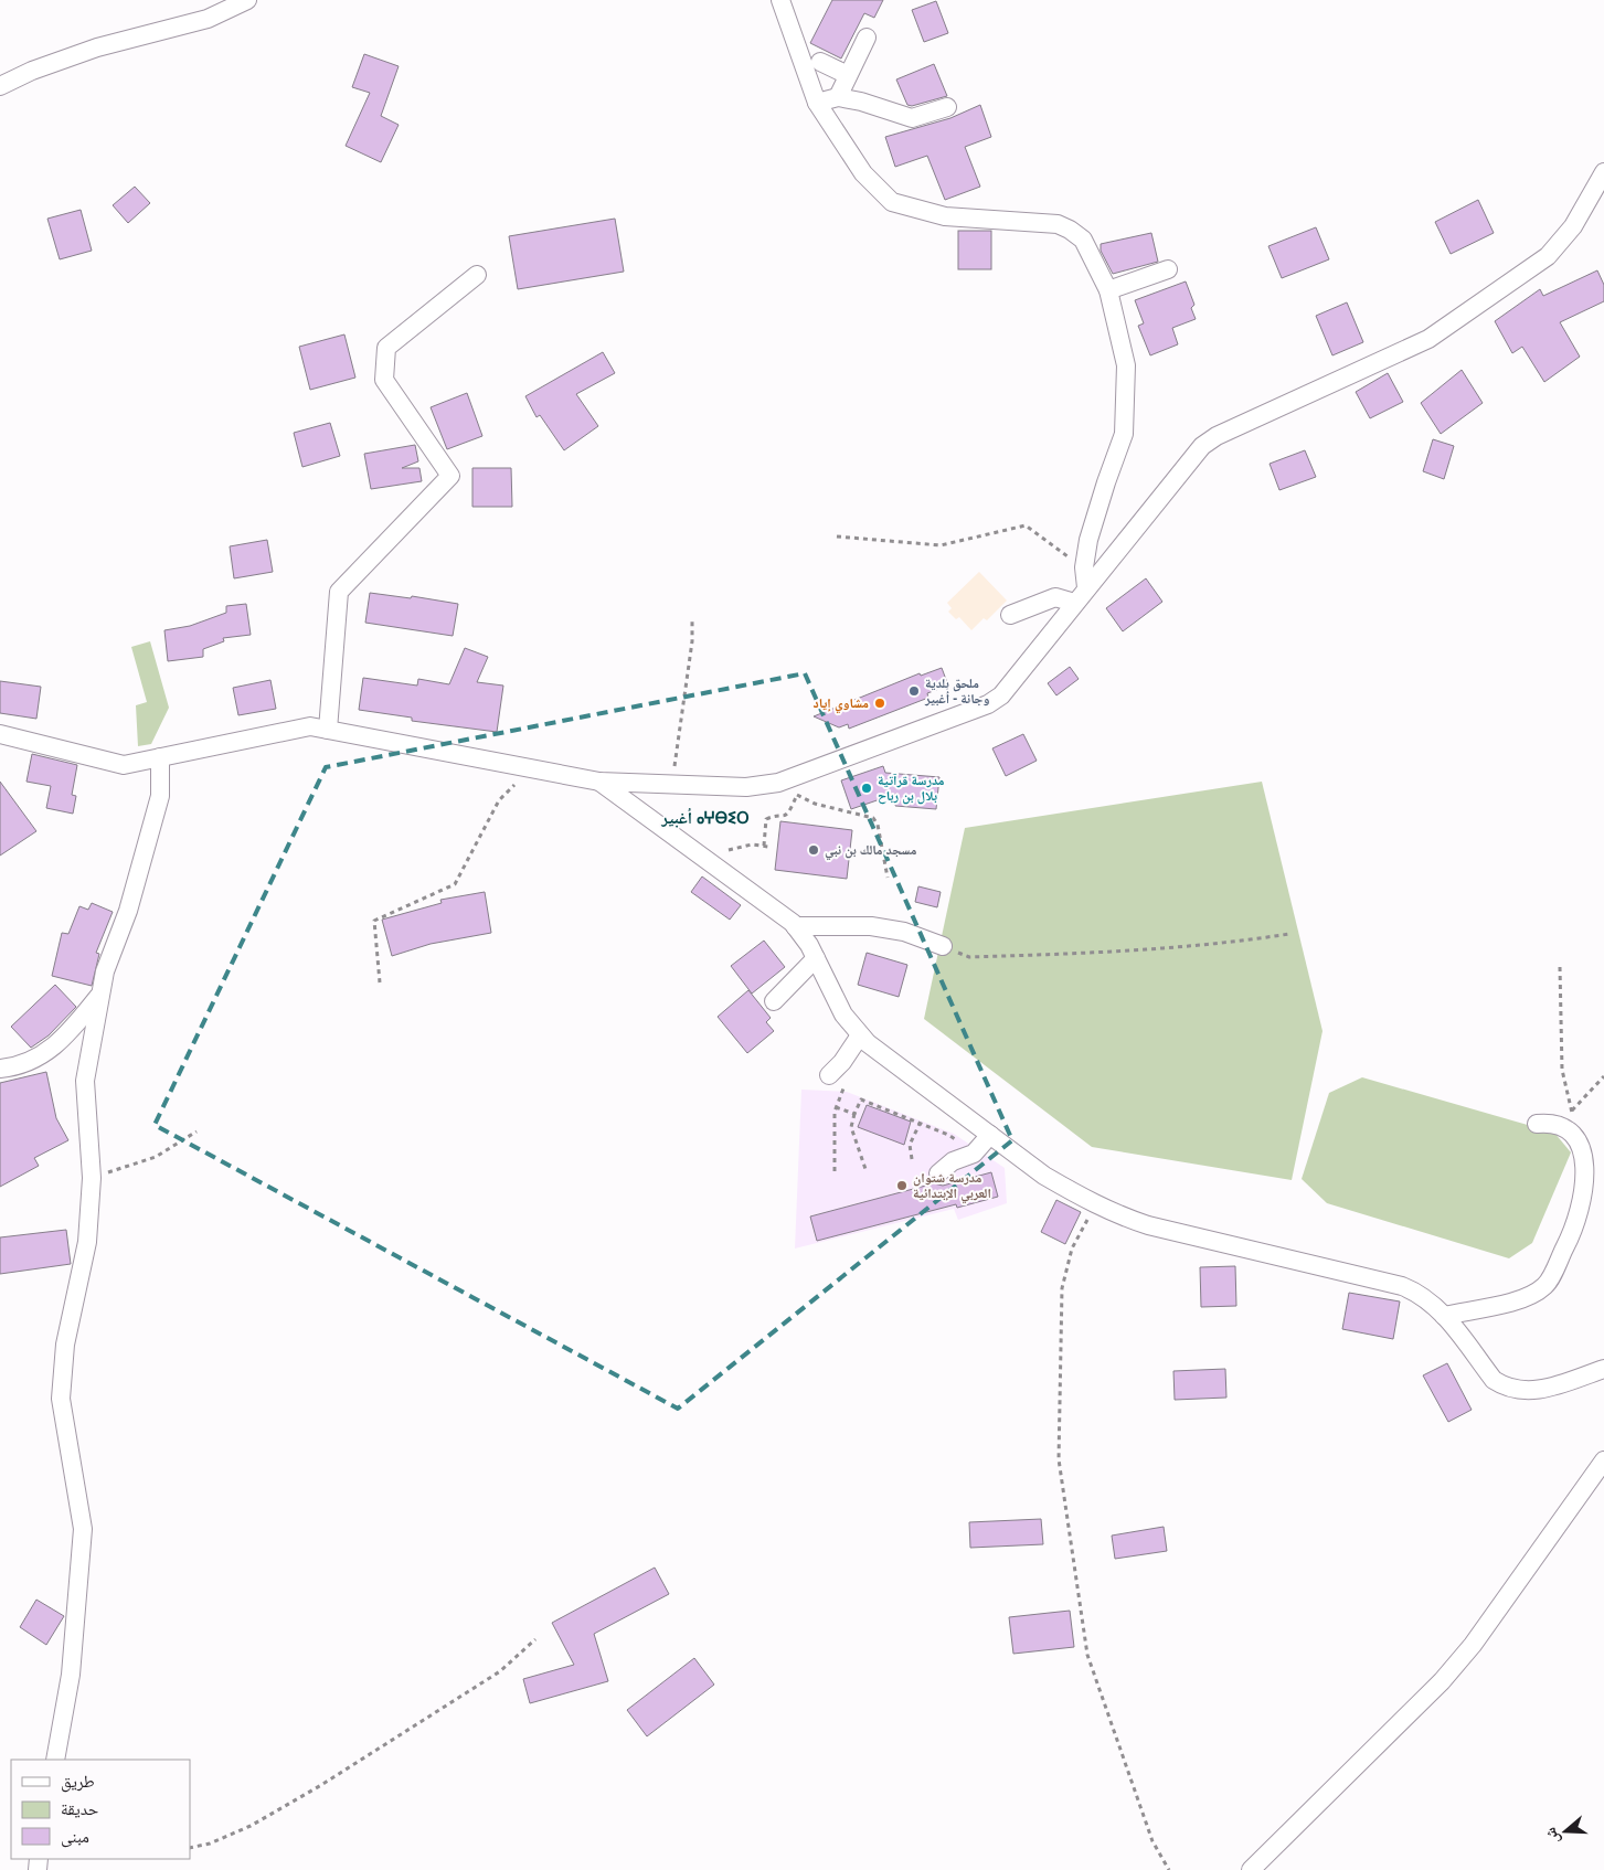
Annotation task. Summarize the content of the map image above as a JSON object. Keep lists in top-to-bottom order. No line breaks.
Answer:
{"districts":["أغبير ⴰⵖⴱⵉⵔ"],"places":["ملحق بلدية وجانة - أغبير","مشاوي إياد","مدرسة قرآتية بلال بن رباح","مسجد مالك بن نبي","مدرسة شتوان العربي الإبتدائية"],"legend":["طريق","حديقة","مبنى"],"north":"left"}
